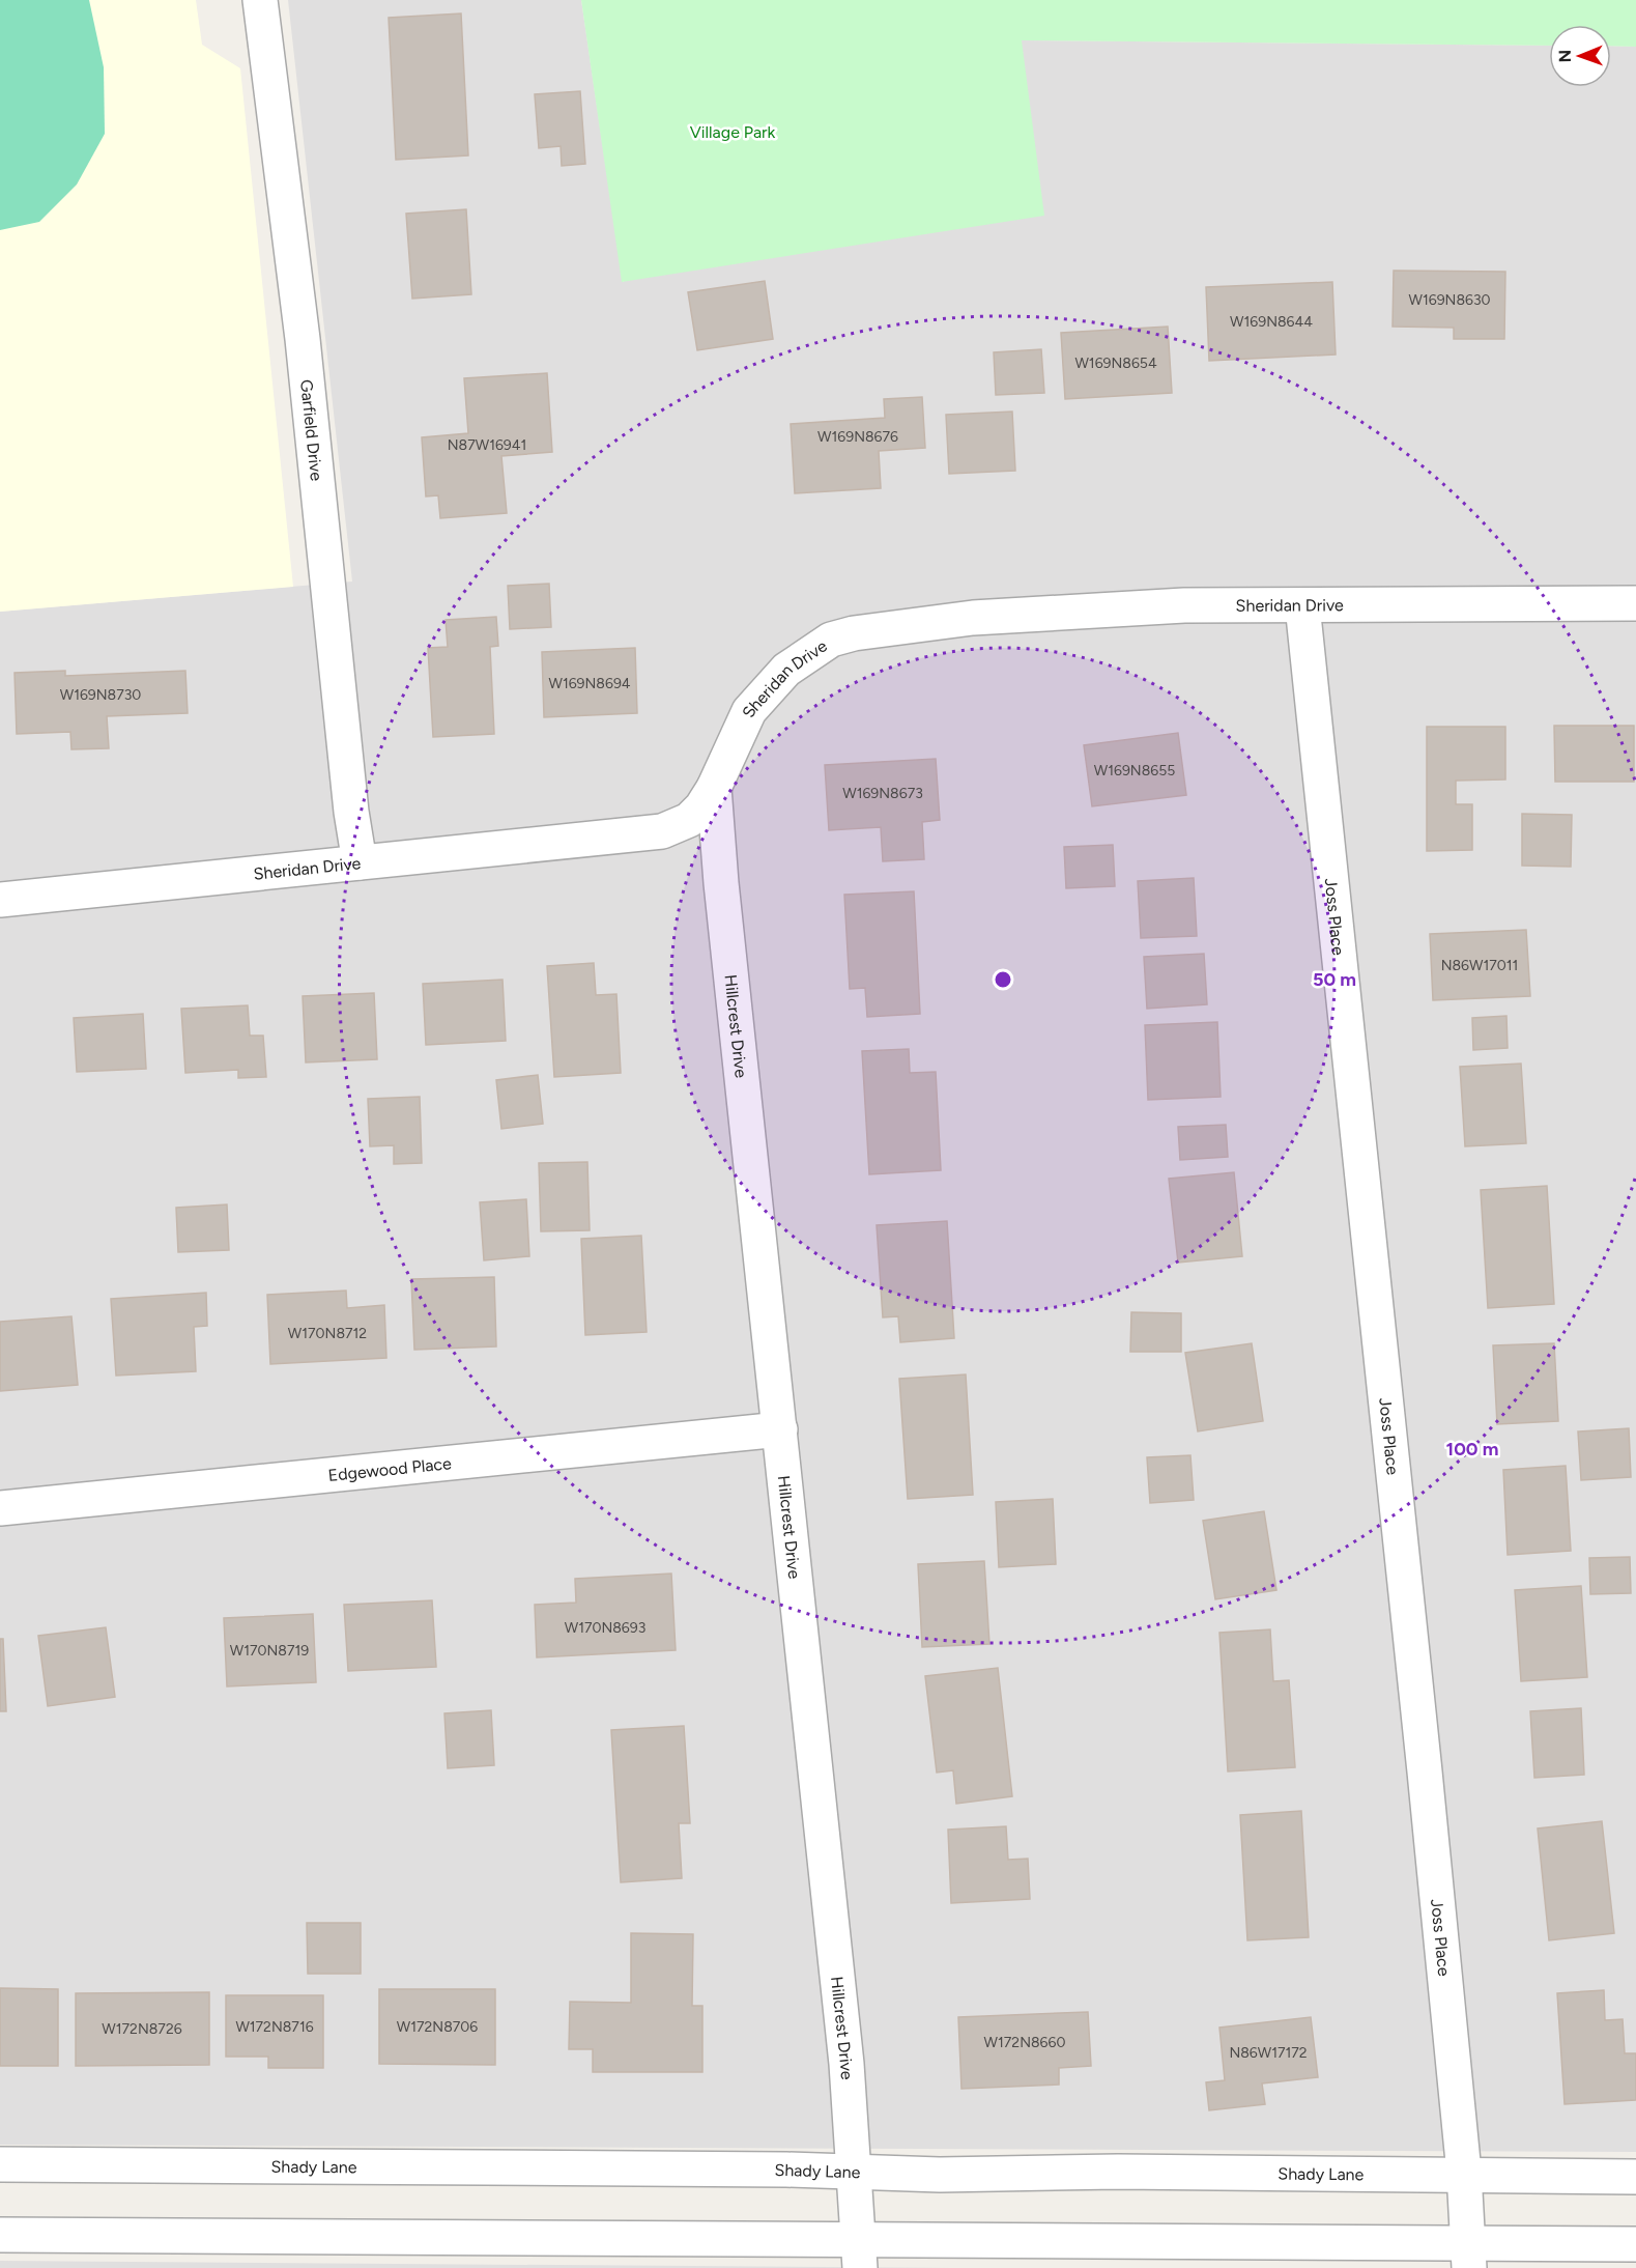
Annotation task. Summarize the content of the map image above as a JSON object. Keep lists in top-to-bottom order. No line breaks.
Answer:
{"streets":{"street":["Garfield Drive","Sheridan Drive","Joss Place","Hillcrest Drive","Edgewood Place","Shady Lane"]},"crossings":[["Garfield Drive","Sheridan Drive"],["Sheridan Drive","Joss Place"],["Sheridan Drive","Hillcrest Drive"],["Joss Place","Shady Lane"],["Hillcrest Drive","Edgewood Place"],["Hillcrest Drive","Shady Lane"]],"parks":["Village Park"],"house_numbers":["W169N8630","W169N8644","W169N8654","W169N8676","N87W16941","W169N8694","W169N8730","W169N8655","W169N8673","N86W17011","W170N8712","W170N8693","W170N8719","W172N8716","W172N8706","W172N8726","W172N8660","N86W17172"],"north":"left","rings":["50 m","100 m"]}
